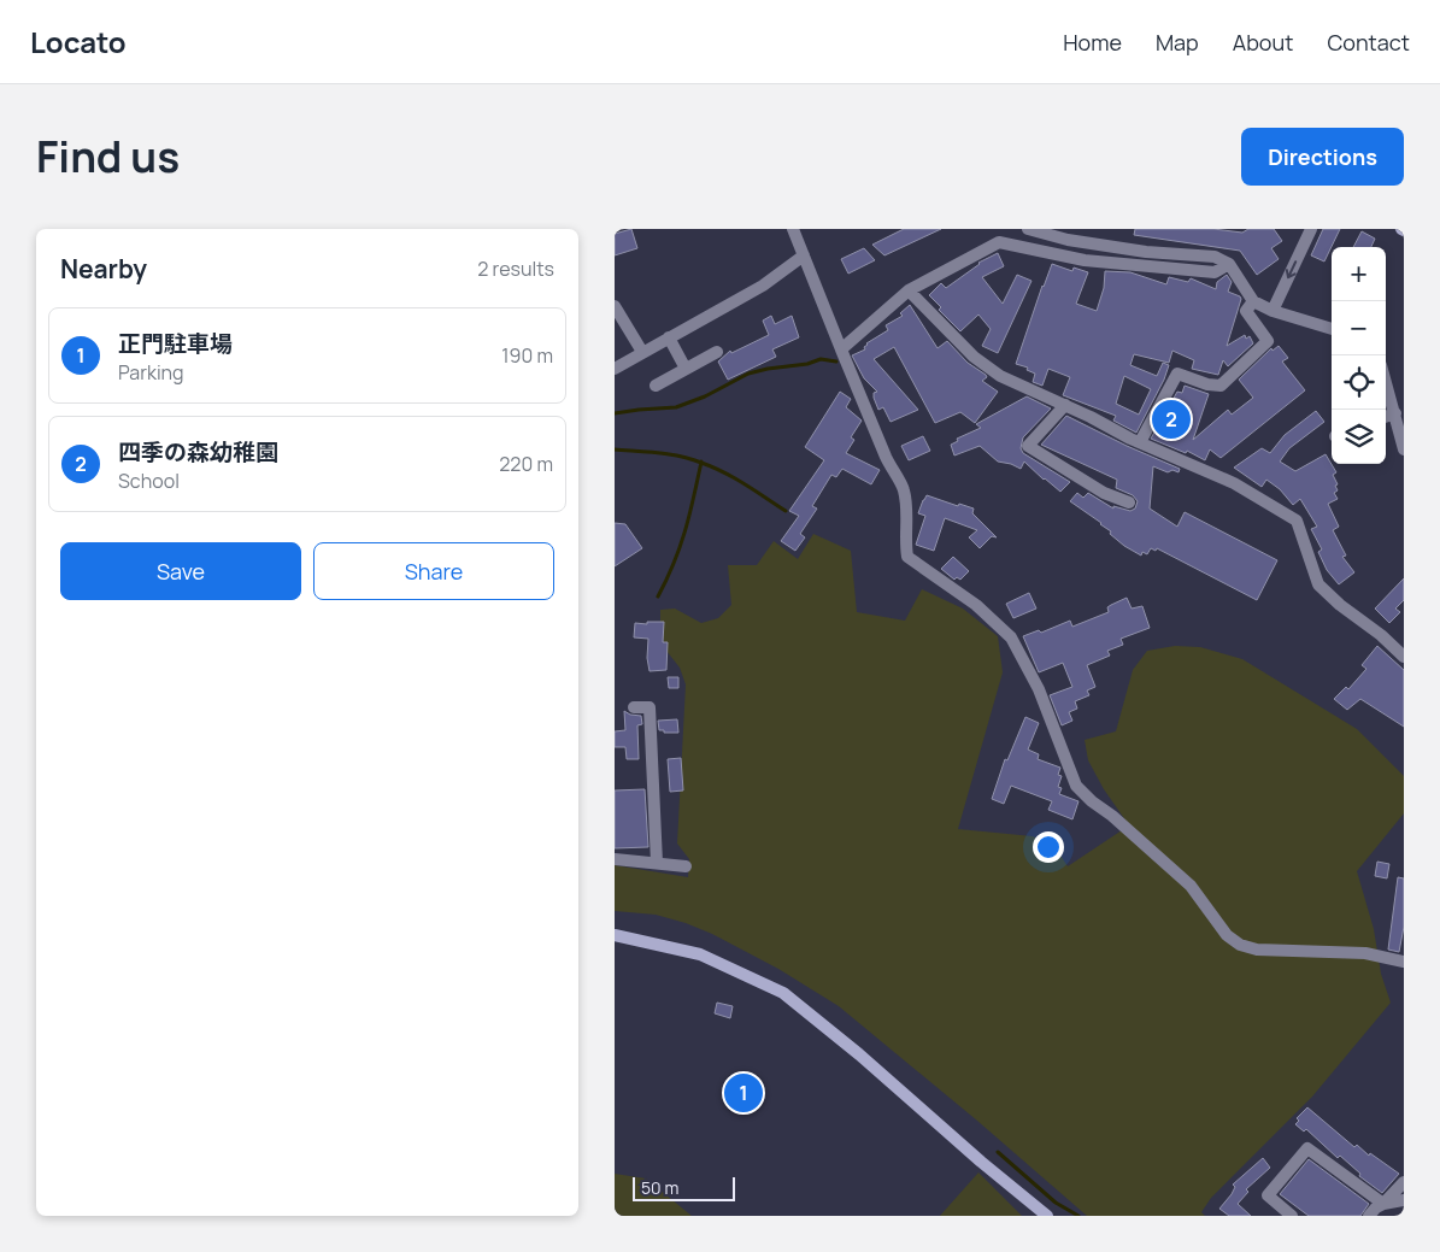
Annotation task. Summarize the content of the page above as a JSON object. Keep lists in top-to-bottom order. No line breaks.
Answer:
{"scale_bar":"50 m","page":{"header":"Locato","nav":["Home","Map","About","Contact"],"title":"Find us","buttons":["Directions",["Save","Share"]],"heading":["Nearby","2 results"],"map_buttons":["+","−"],"list":[{"mark":"1","name":"正門駐車場","note":"Parking","value":"190 m"},{"mark":"2","name":"四季の森幼稚園","note":"School","value":"220 m"}],"pins":["2","1"],"scale":"50 m"}}
